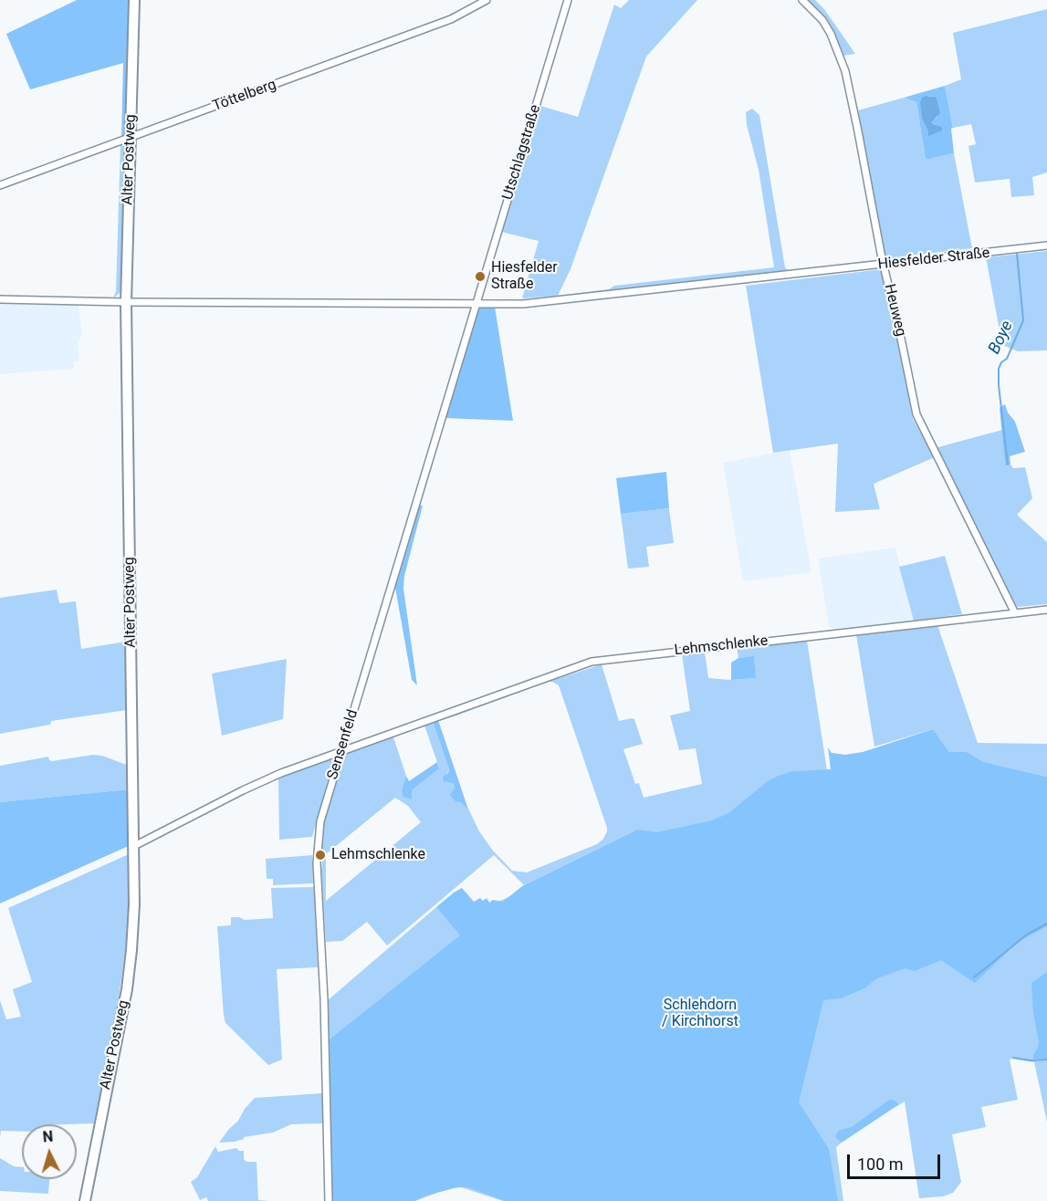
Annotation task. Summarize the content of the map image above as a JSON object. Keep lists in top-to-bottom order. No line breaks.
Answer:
{"streets":{"main road":["Alter Postweg"],"street":["Töttelberg","Utschlagstraße","Hiesfelder Straße","Heuweg","Lehmschlenke","Sensenfeld"]},"crossings":[["Töttelberg","Alter Postweg"],["Utschlagstraße","Hiesfelder Straße"],["Utschlagstraße","Sensenfeld"],["Alter Postweg","Hiesfelder Straße"],["Alter Postweg","Lehmschlenke"],["Hiesfelder Straße","Heuweg"],["Hiesfelder Straße","Sensenfeld"],["Heuweg","Lehmschlenke"],["Lehmschlenke","Sensenfeld"]],"water":["Boye"],"parks":["Schlehdorn / Kirchhorst"],"places":["Hiesfelder Straße","Lehmschlenke"],"scale_bar":"100 m","north":"top"}
